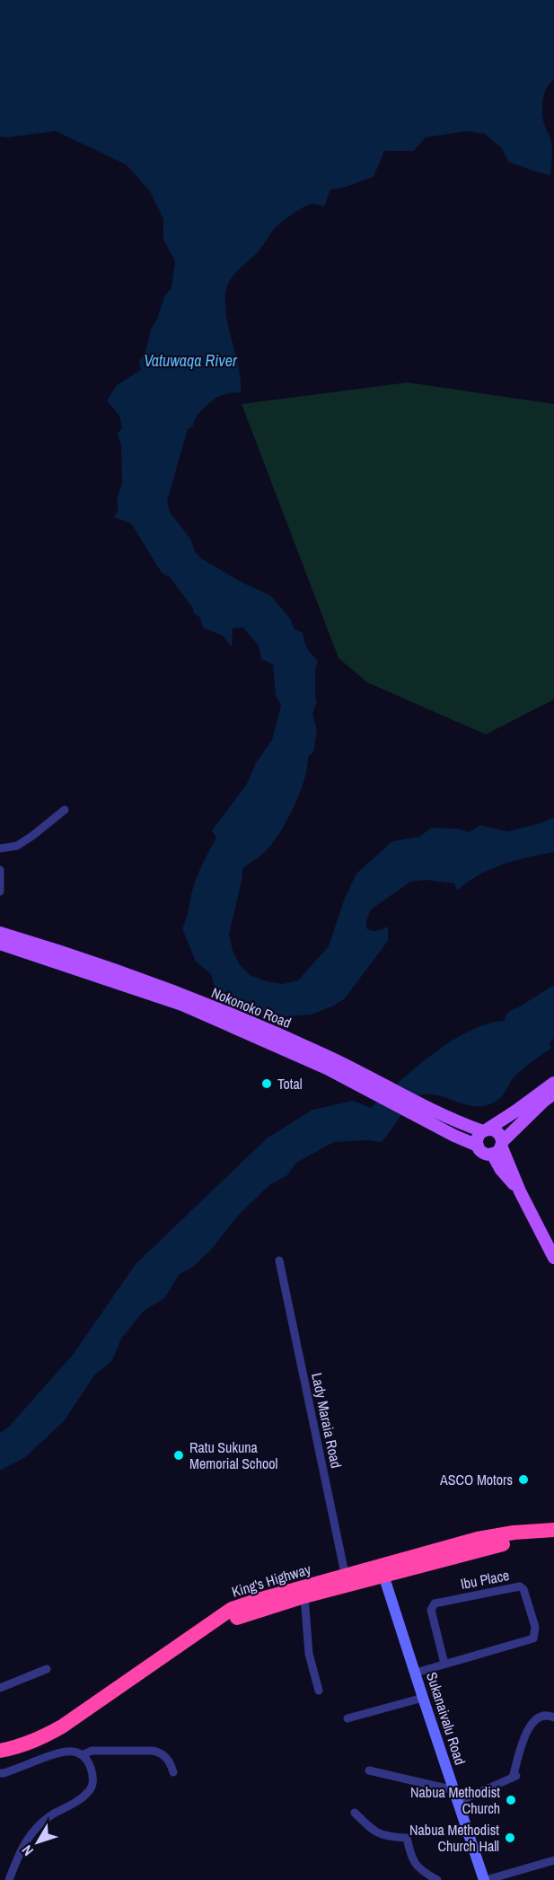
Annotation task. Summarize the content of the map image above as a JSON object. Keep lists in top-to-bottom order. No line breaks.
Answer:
{"streets":{"highway":["King's Highway"],"main road":["Nokonoko Road","Sukanaivalu Road"],"street":["Lady Maraia Road","Ibu Place"]},"crossings":[["Lady Maraia Road","King's Highway"],["Ibu Place","Sukanaivalu Road"],["King's Highway","Sukanaivalu Road"]],"water":["Vatuwaqa River"],"places":["Total","Ratu Sukuna Memorial School","ASCO Motors","Nabua Methodist Church","Nabua Methodist Church Hall"],"north":"bottom left"}
